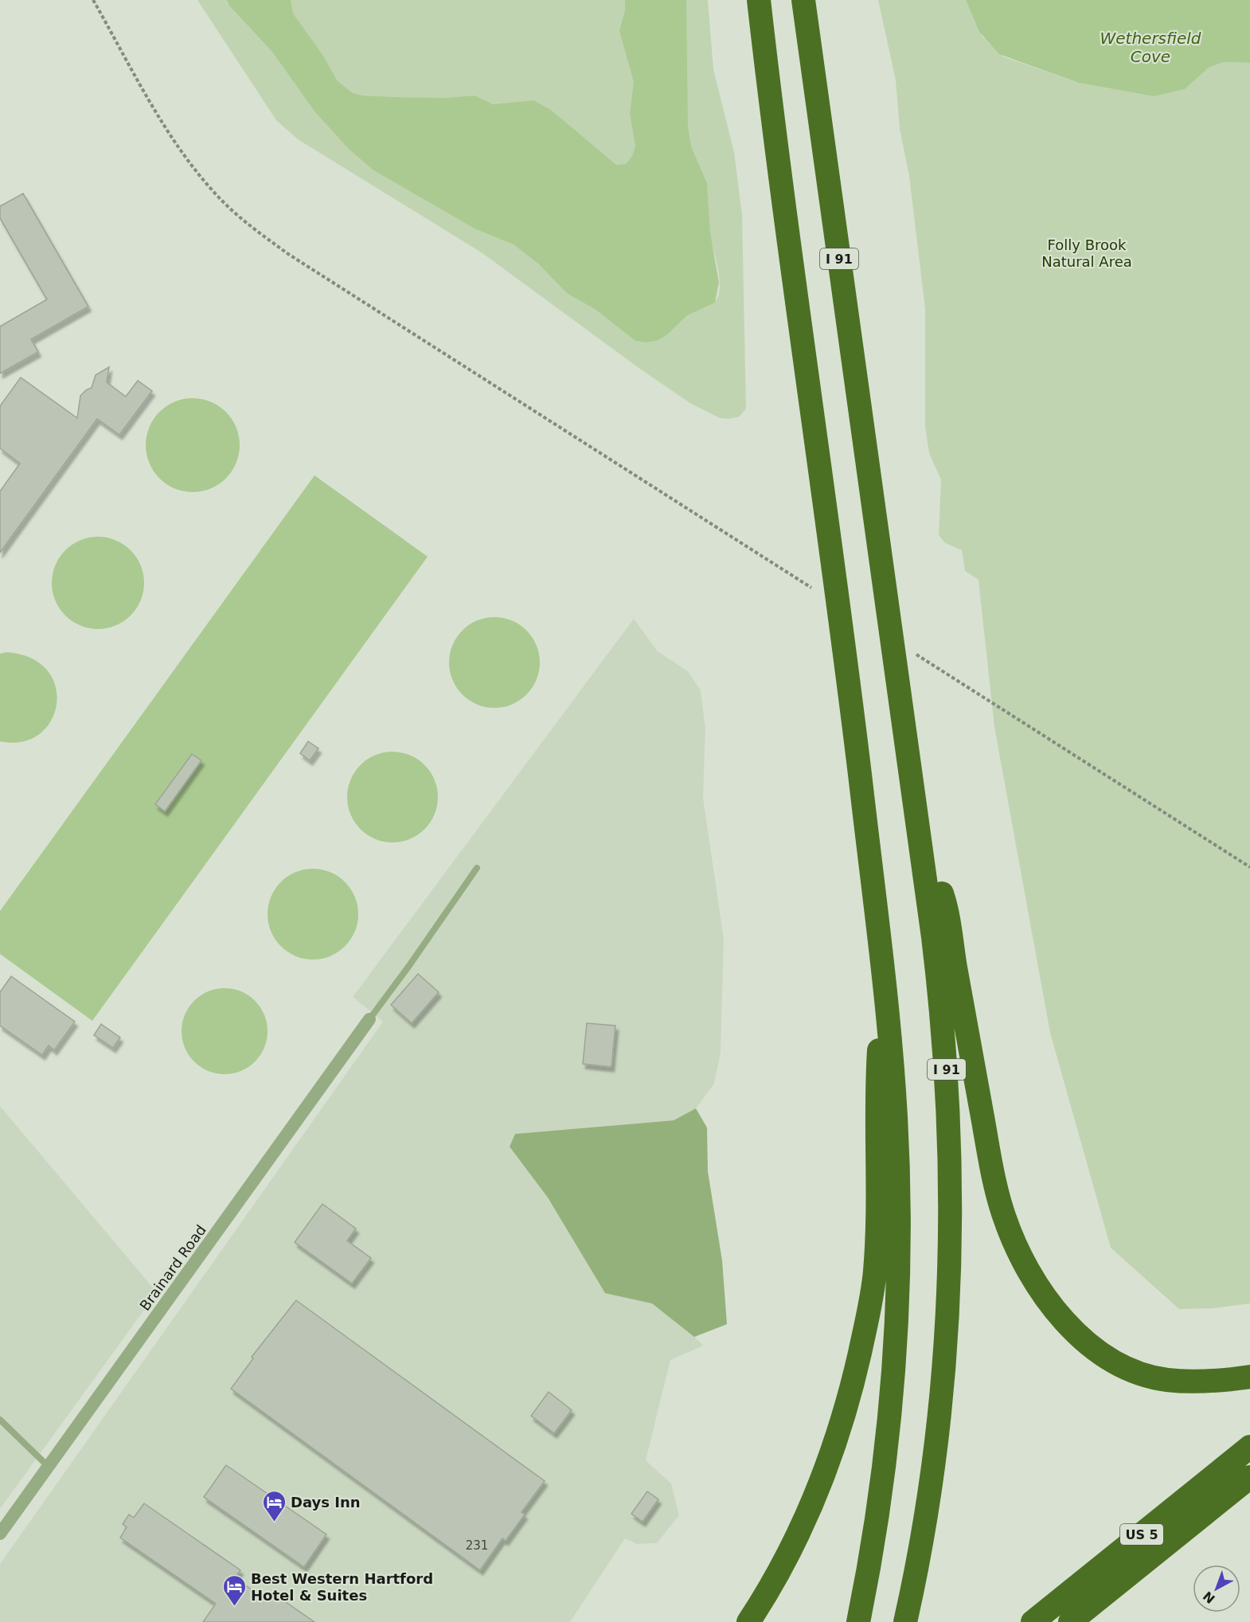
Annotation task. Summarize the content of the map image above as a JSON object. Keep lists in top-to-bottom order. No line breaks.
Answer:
{"streets":{"highway":["I 91","US 5"],"street":["Brainard Road"]},"water":["Wethersfield Cove"],"parks":["Folly Brook Natural Area"],"places":{"hotel":["Days Inn","Best Western Hartford Hotel & Suites"]},"house_numbers":["231"],"north":"bottom left"}
